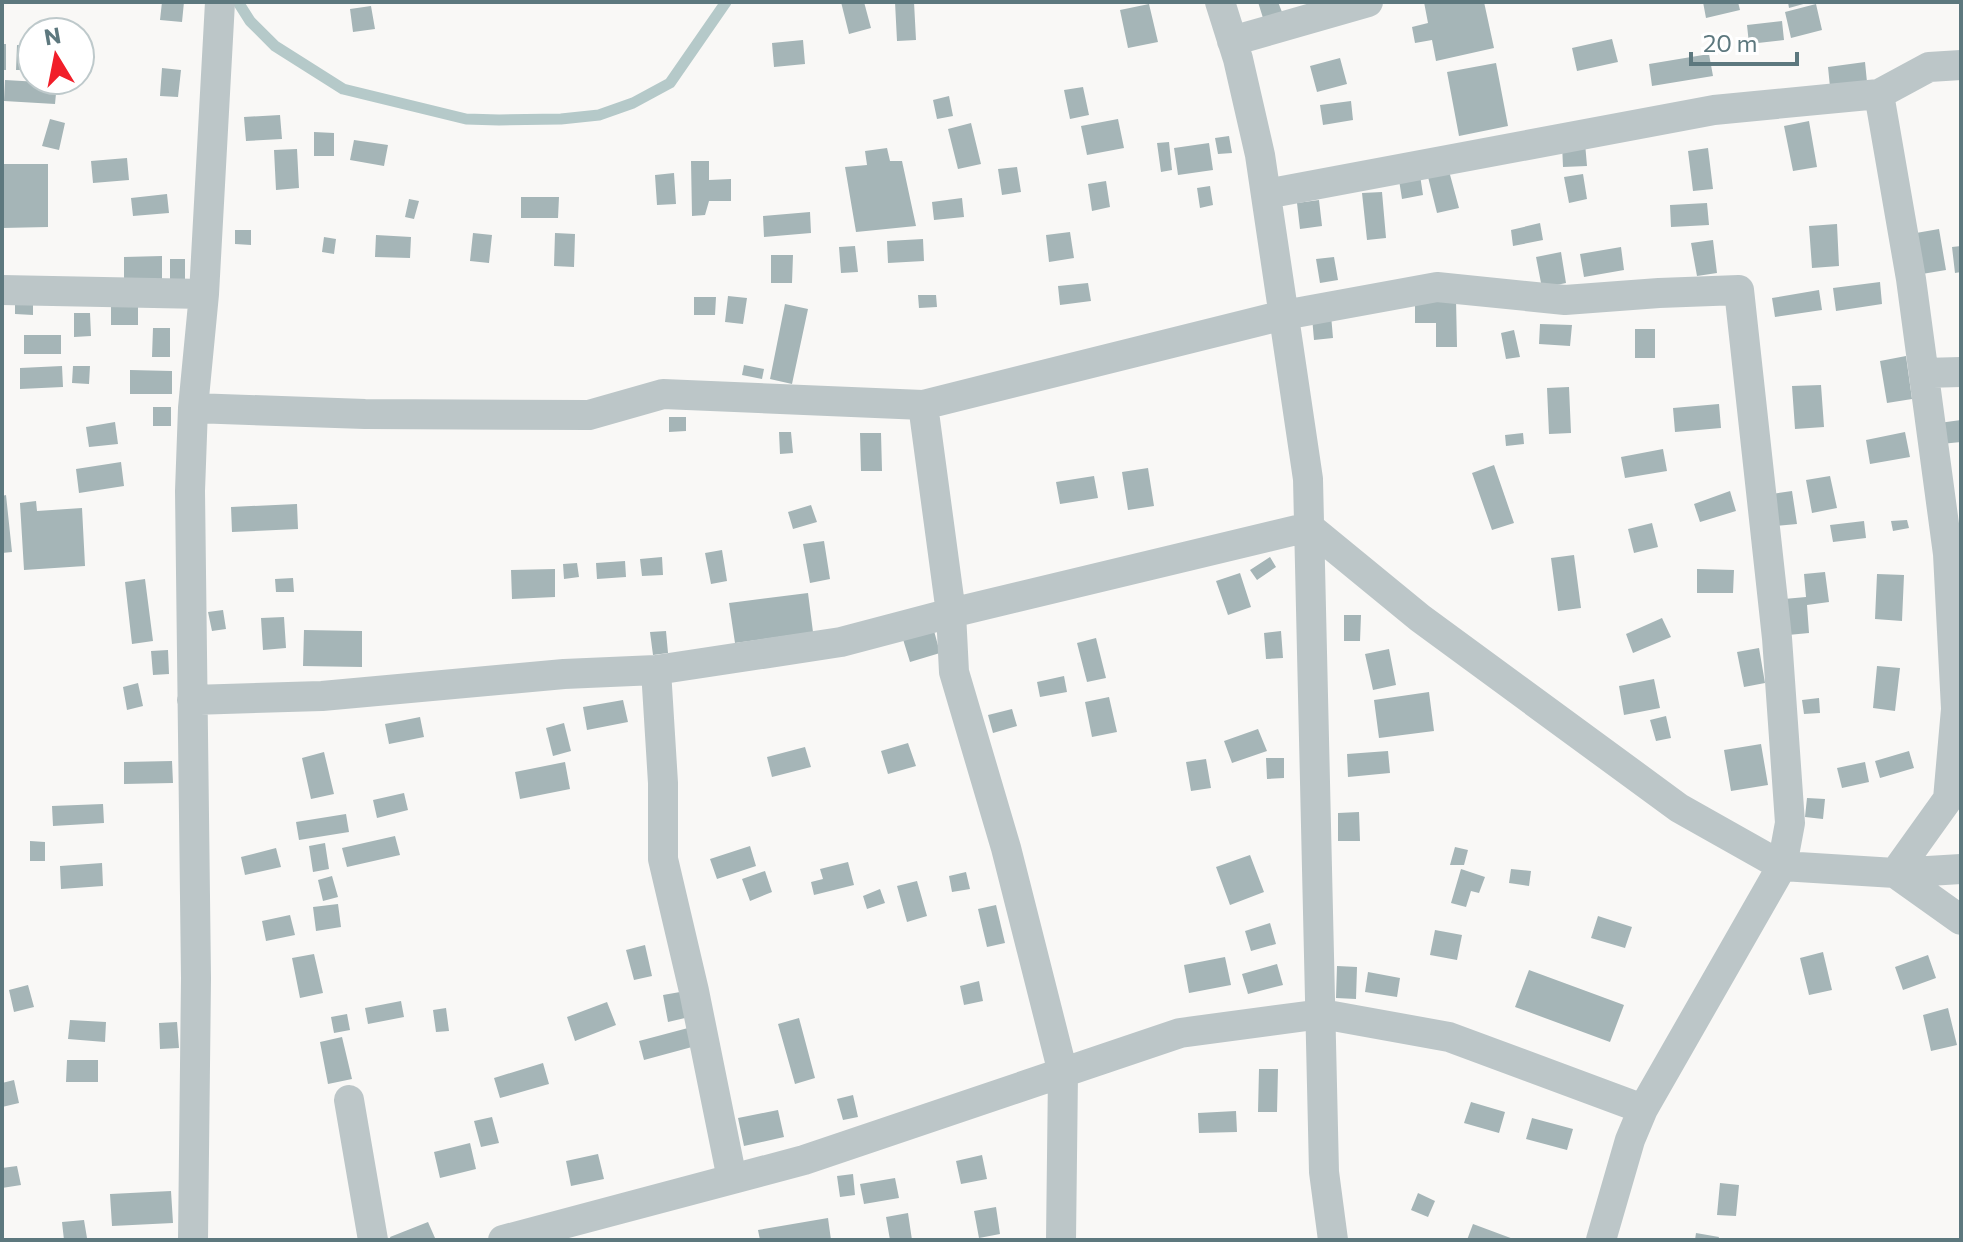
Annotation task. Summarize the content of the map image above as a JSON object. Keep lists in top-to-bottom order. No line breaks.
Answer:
{"scale_bar":"20 m","north":"top"}
